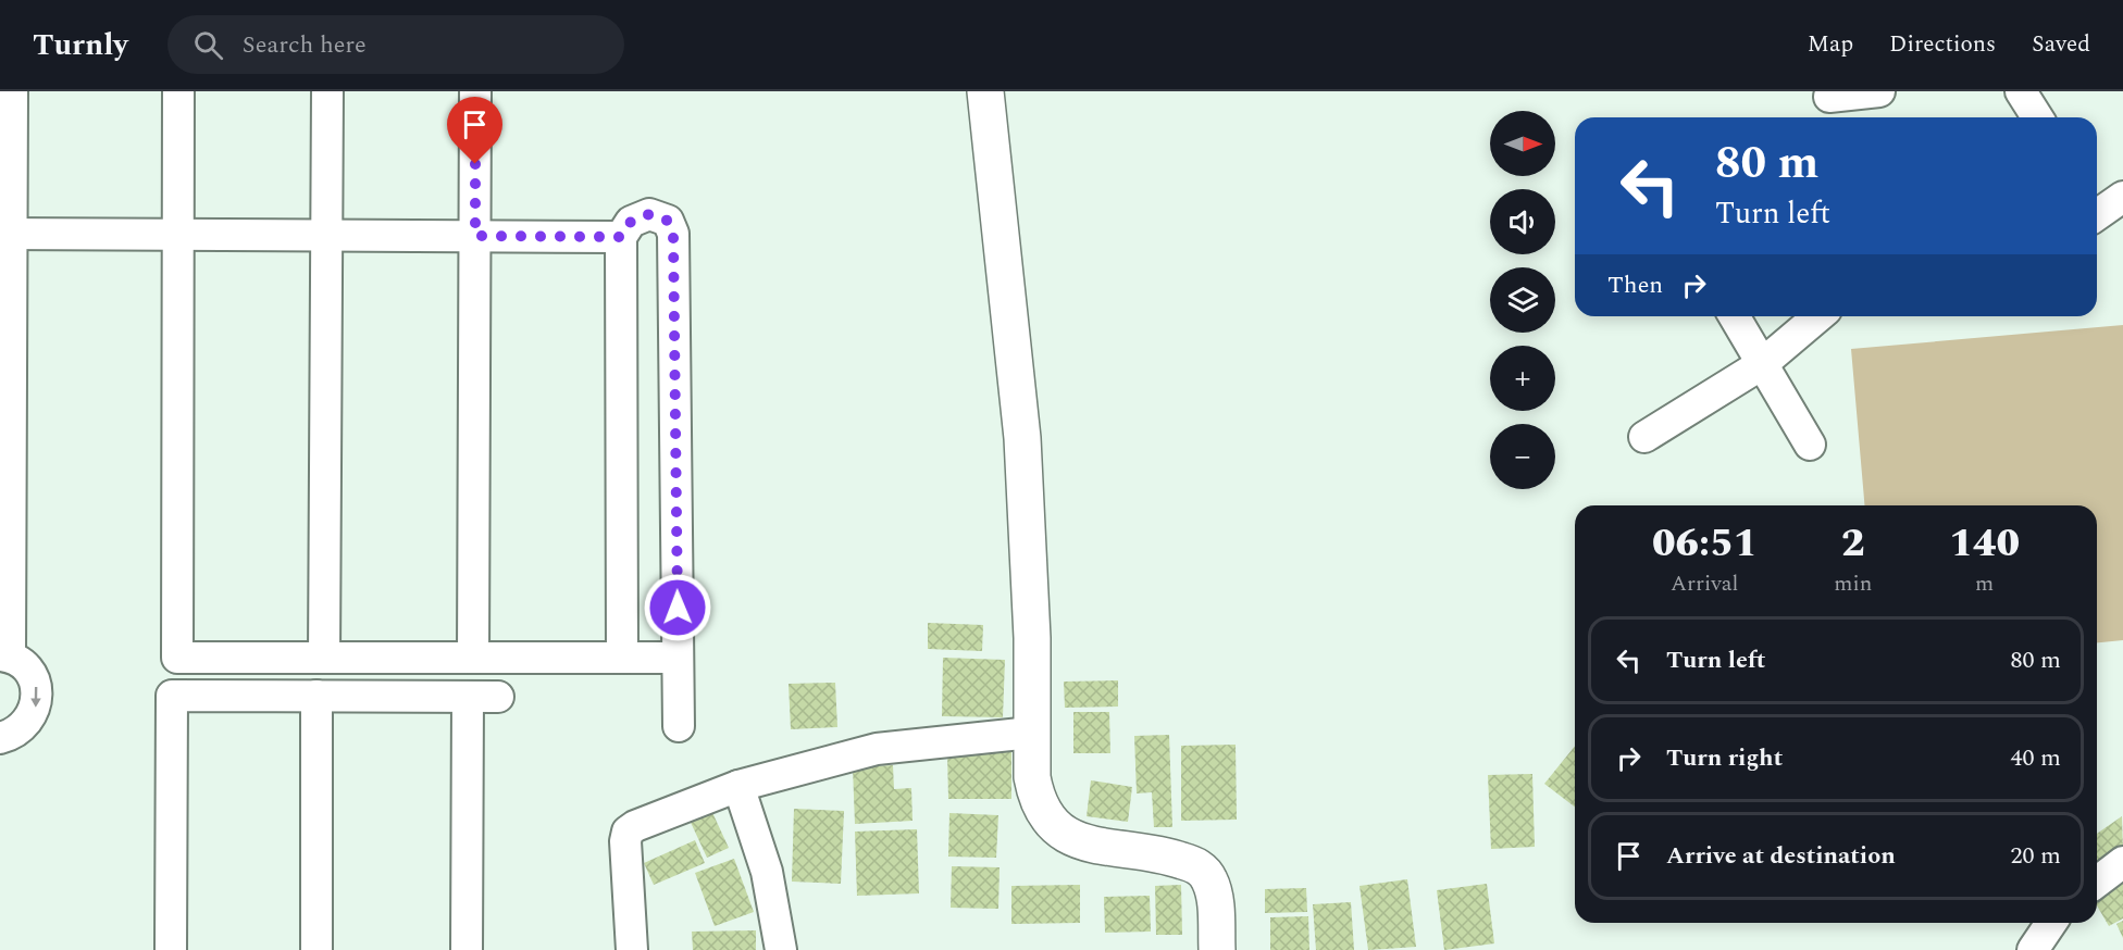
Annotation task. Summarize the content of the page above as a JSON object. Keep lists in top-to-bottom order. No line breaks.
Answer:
{"north":"right","page":{"header":"Turnly","search":"Search here","nav":["Map","Directions","Saved"],"map_buttons":["+","−"],"turn":["80 m","Turn left"],"then":"Then","eta":["06:51","Arrival","2","min","140","m"],"list":[{"name":"Turn left","value":"80 m"},{"name":"Turn right","value":"40 m"},{"name":"Arrive at destination","value":"20 m"}]}}
